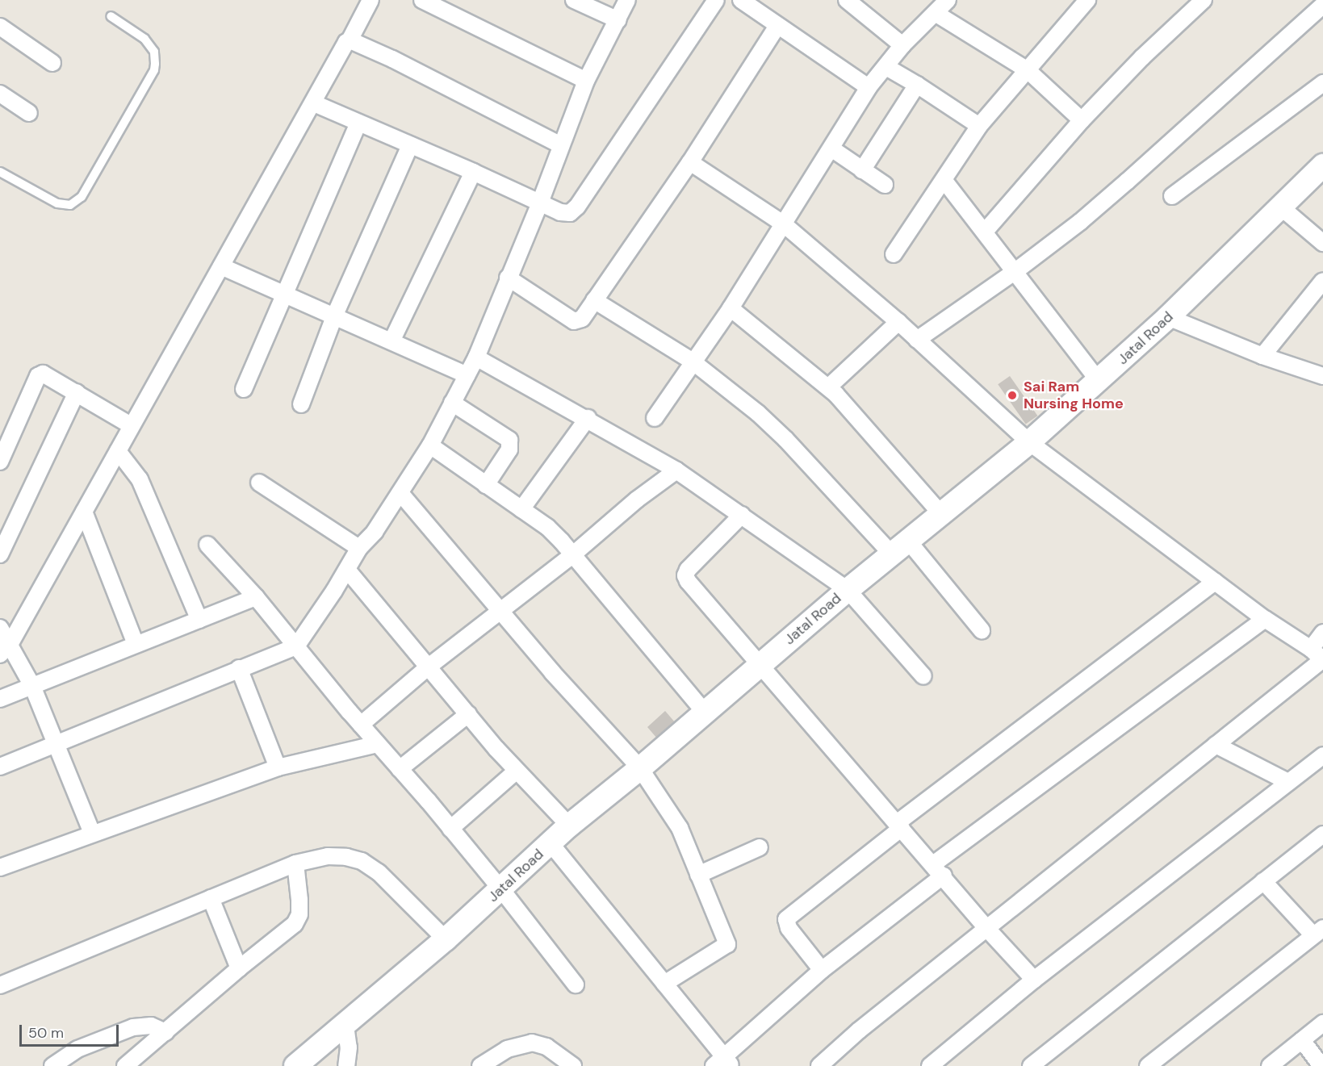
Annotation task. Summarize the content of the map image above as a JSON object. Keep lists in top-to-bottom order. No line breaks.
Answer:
{"streets":{"main road":["Jatal Road"]},"places":["Sai Ram Nursing Home"],"scale_bar":"50 m"}
